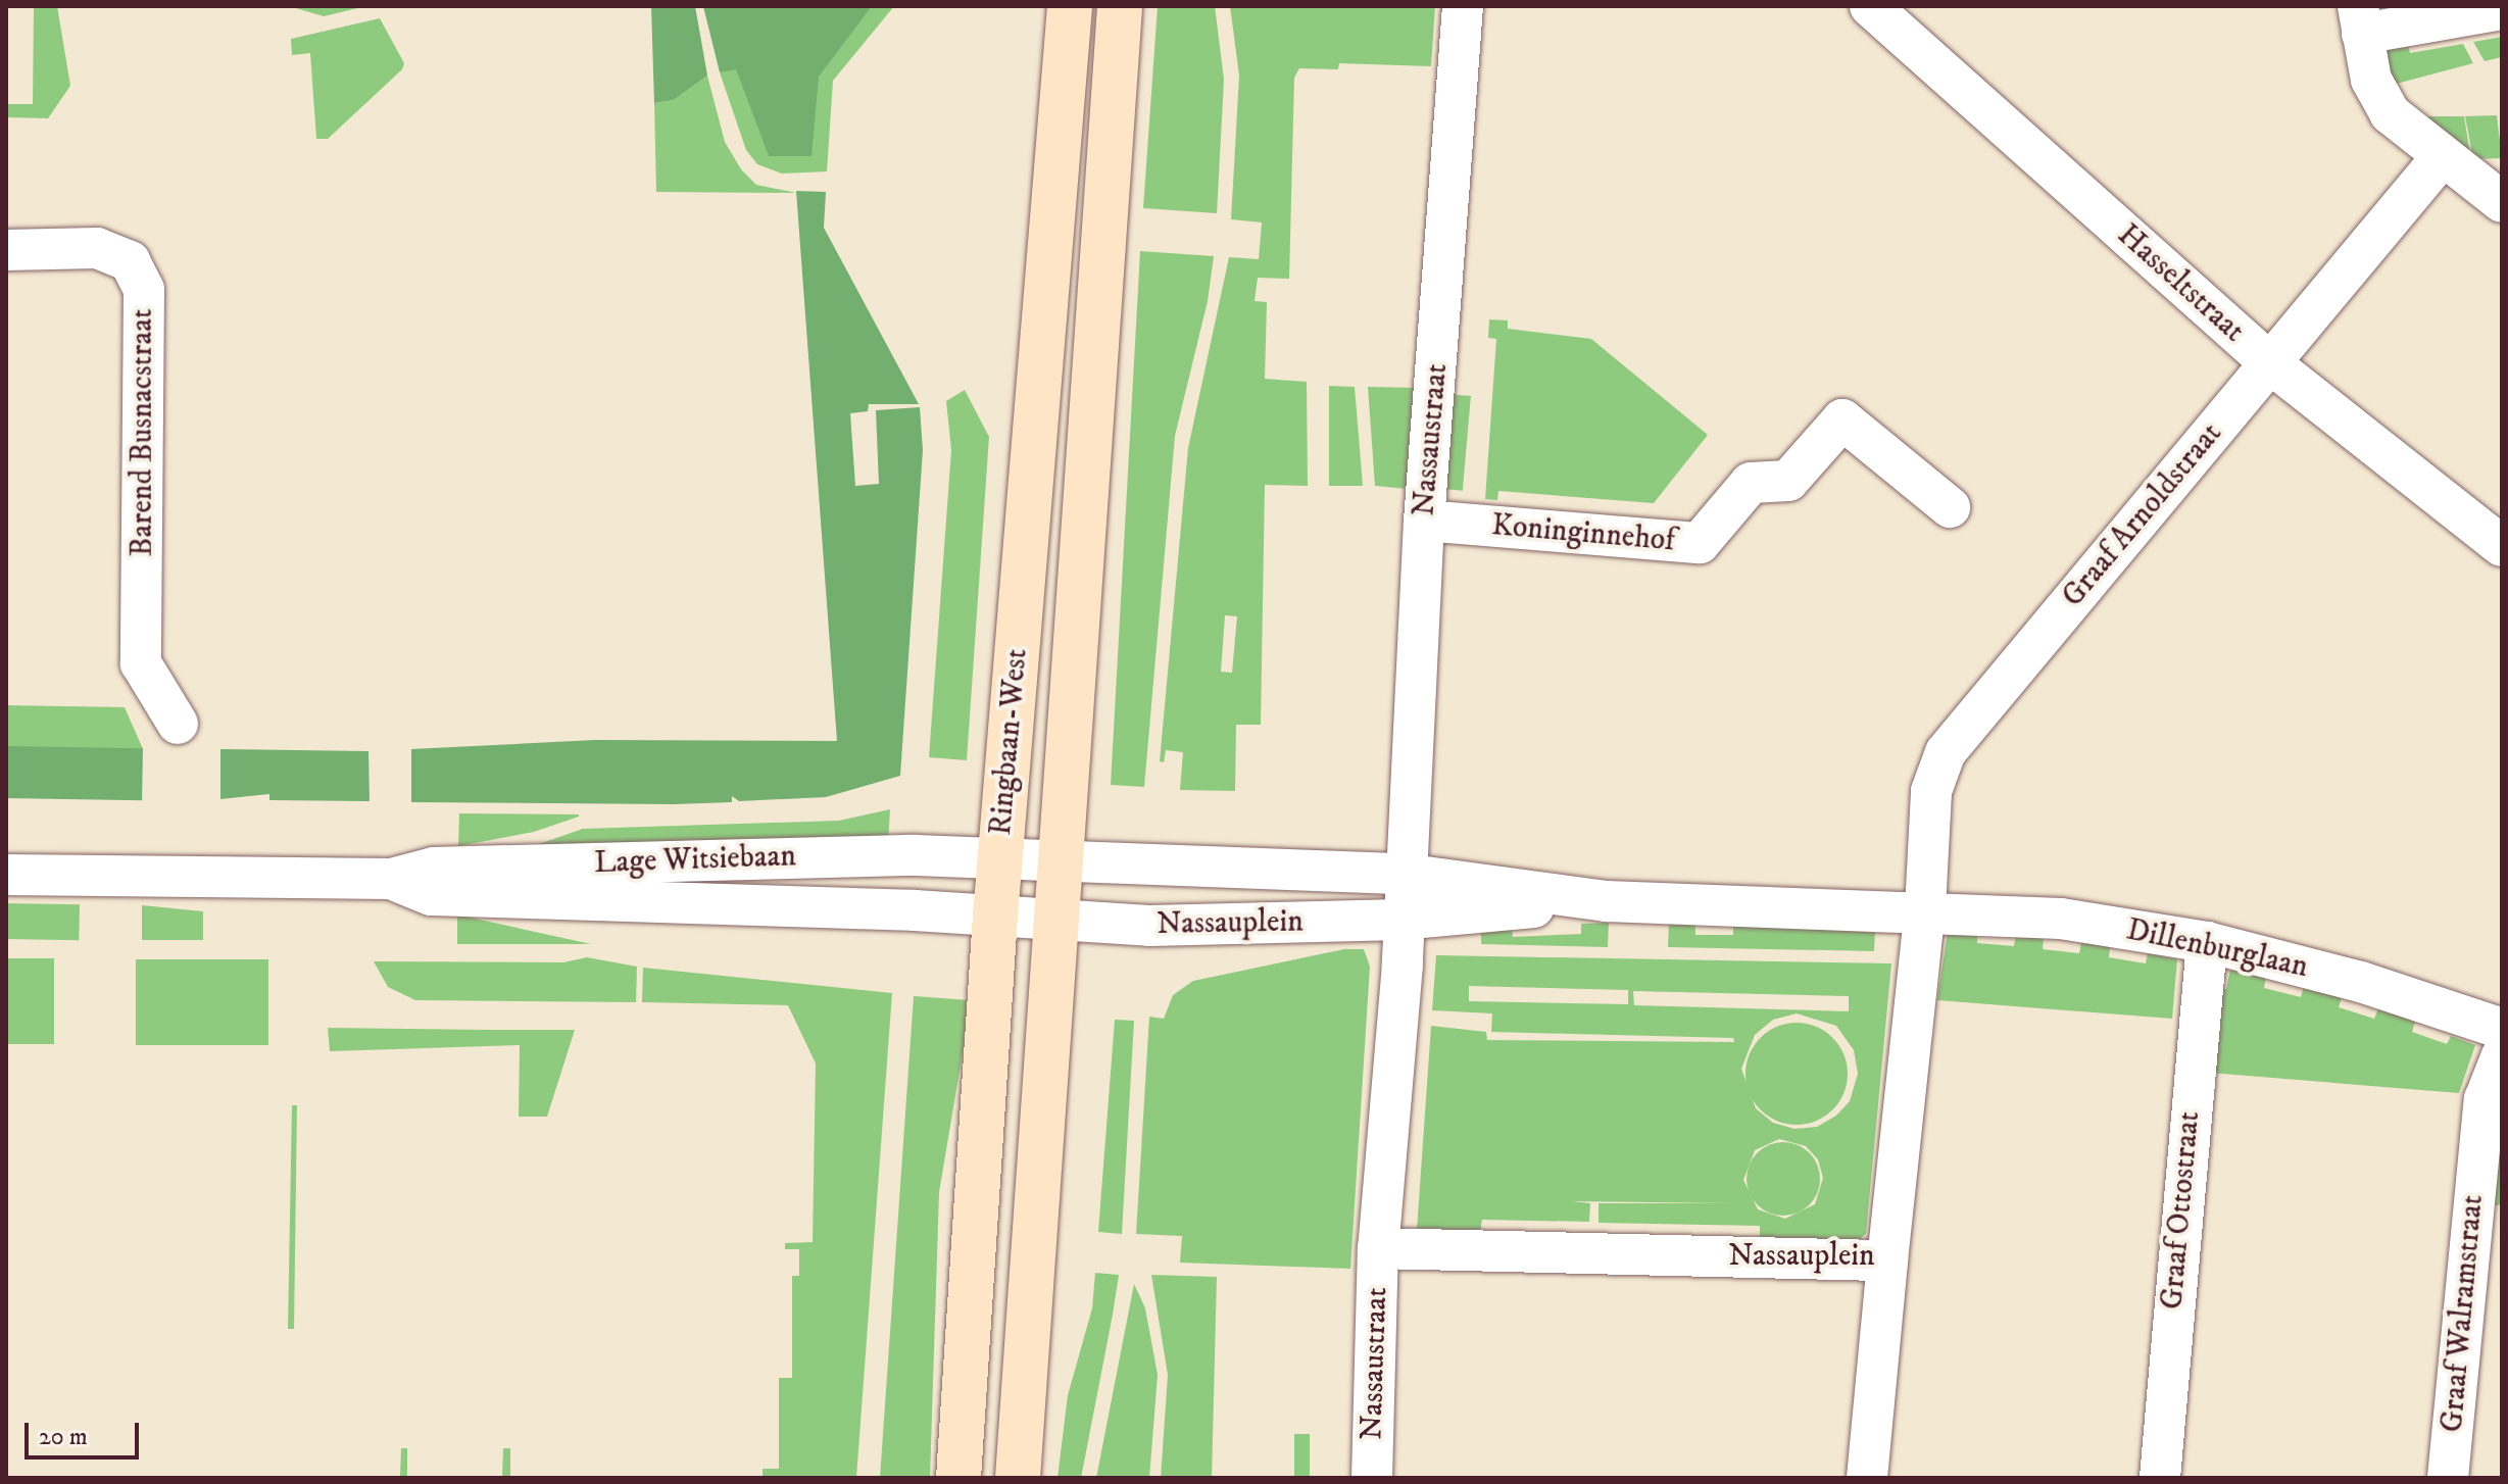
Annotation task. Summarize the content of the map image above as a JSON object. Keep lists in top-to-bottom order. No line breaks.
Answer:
{"streets":{"main road":["Ringbaan-West"],"street":["Hasseltstraat","Barend Busnacstraat","Nassaustraat","Graaf Arnoldstraat","Koninginnehof","Lage Witsiebaan","Nassauplein","Dillenburglaan","Graaf Ottostraat","Graaf Walramstraat"]},"crossings":[["Hasseltstraat","Graaf Arnoldstraat"],["Nassaustraat","Koninginnehof"],["Nassaustraat","Nassauplein"],["Graaf Arnoldstraat","Nassauplein"],["Graaf Arnoldstraat","Dillenburglaan"],["Ringbaan-West","Lage Witsiebaan"],["Ringbaan-West","Nassauplein"],["Lage Witsiebaan","Nassauplein"],["Nassauplein","Dillenburglaan"],["Dillenburglaan","Graaf Ottostraat"]],"scale_bar":"20 m"}
